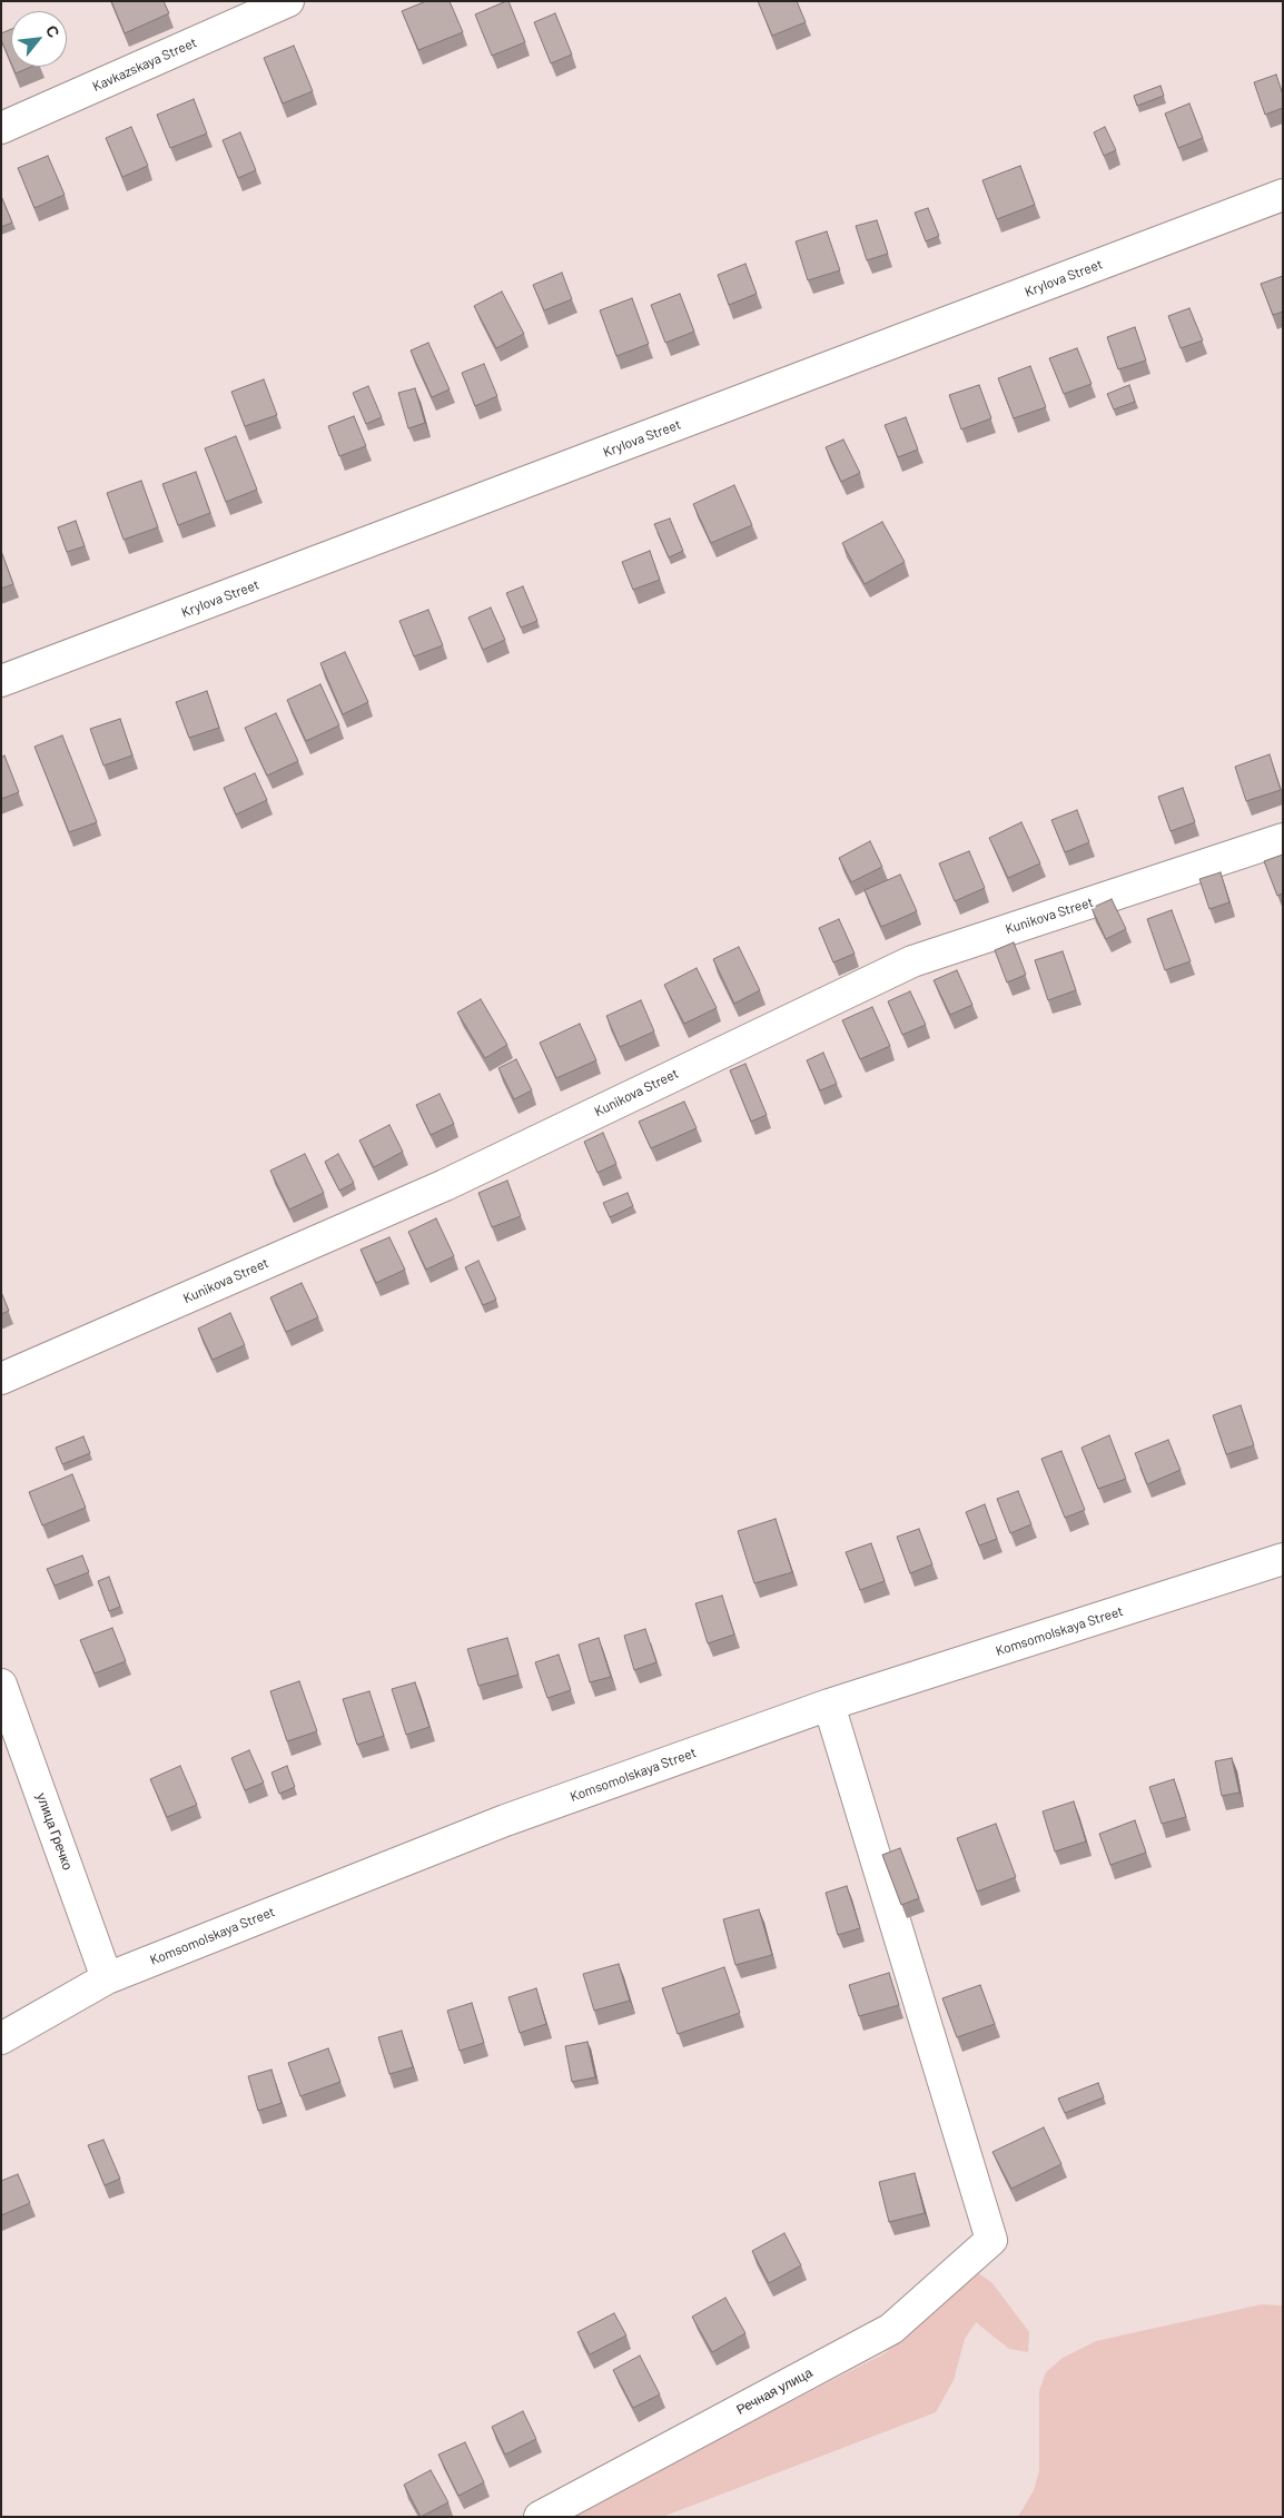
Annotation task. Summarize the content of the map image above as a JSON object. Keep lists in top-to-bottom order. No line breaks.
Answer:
{"streets":{"street":["Kavkazskaya Street","Krylova Street","Kunikova Street","Komsomolskaya Street","улица Гречко","Речная улица"]},"crossings":[["Komsomolskaya Street","улица Гречко"],["Komsomolskaya Street","Речная улица"]],"north":"top right"}
